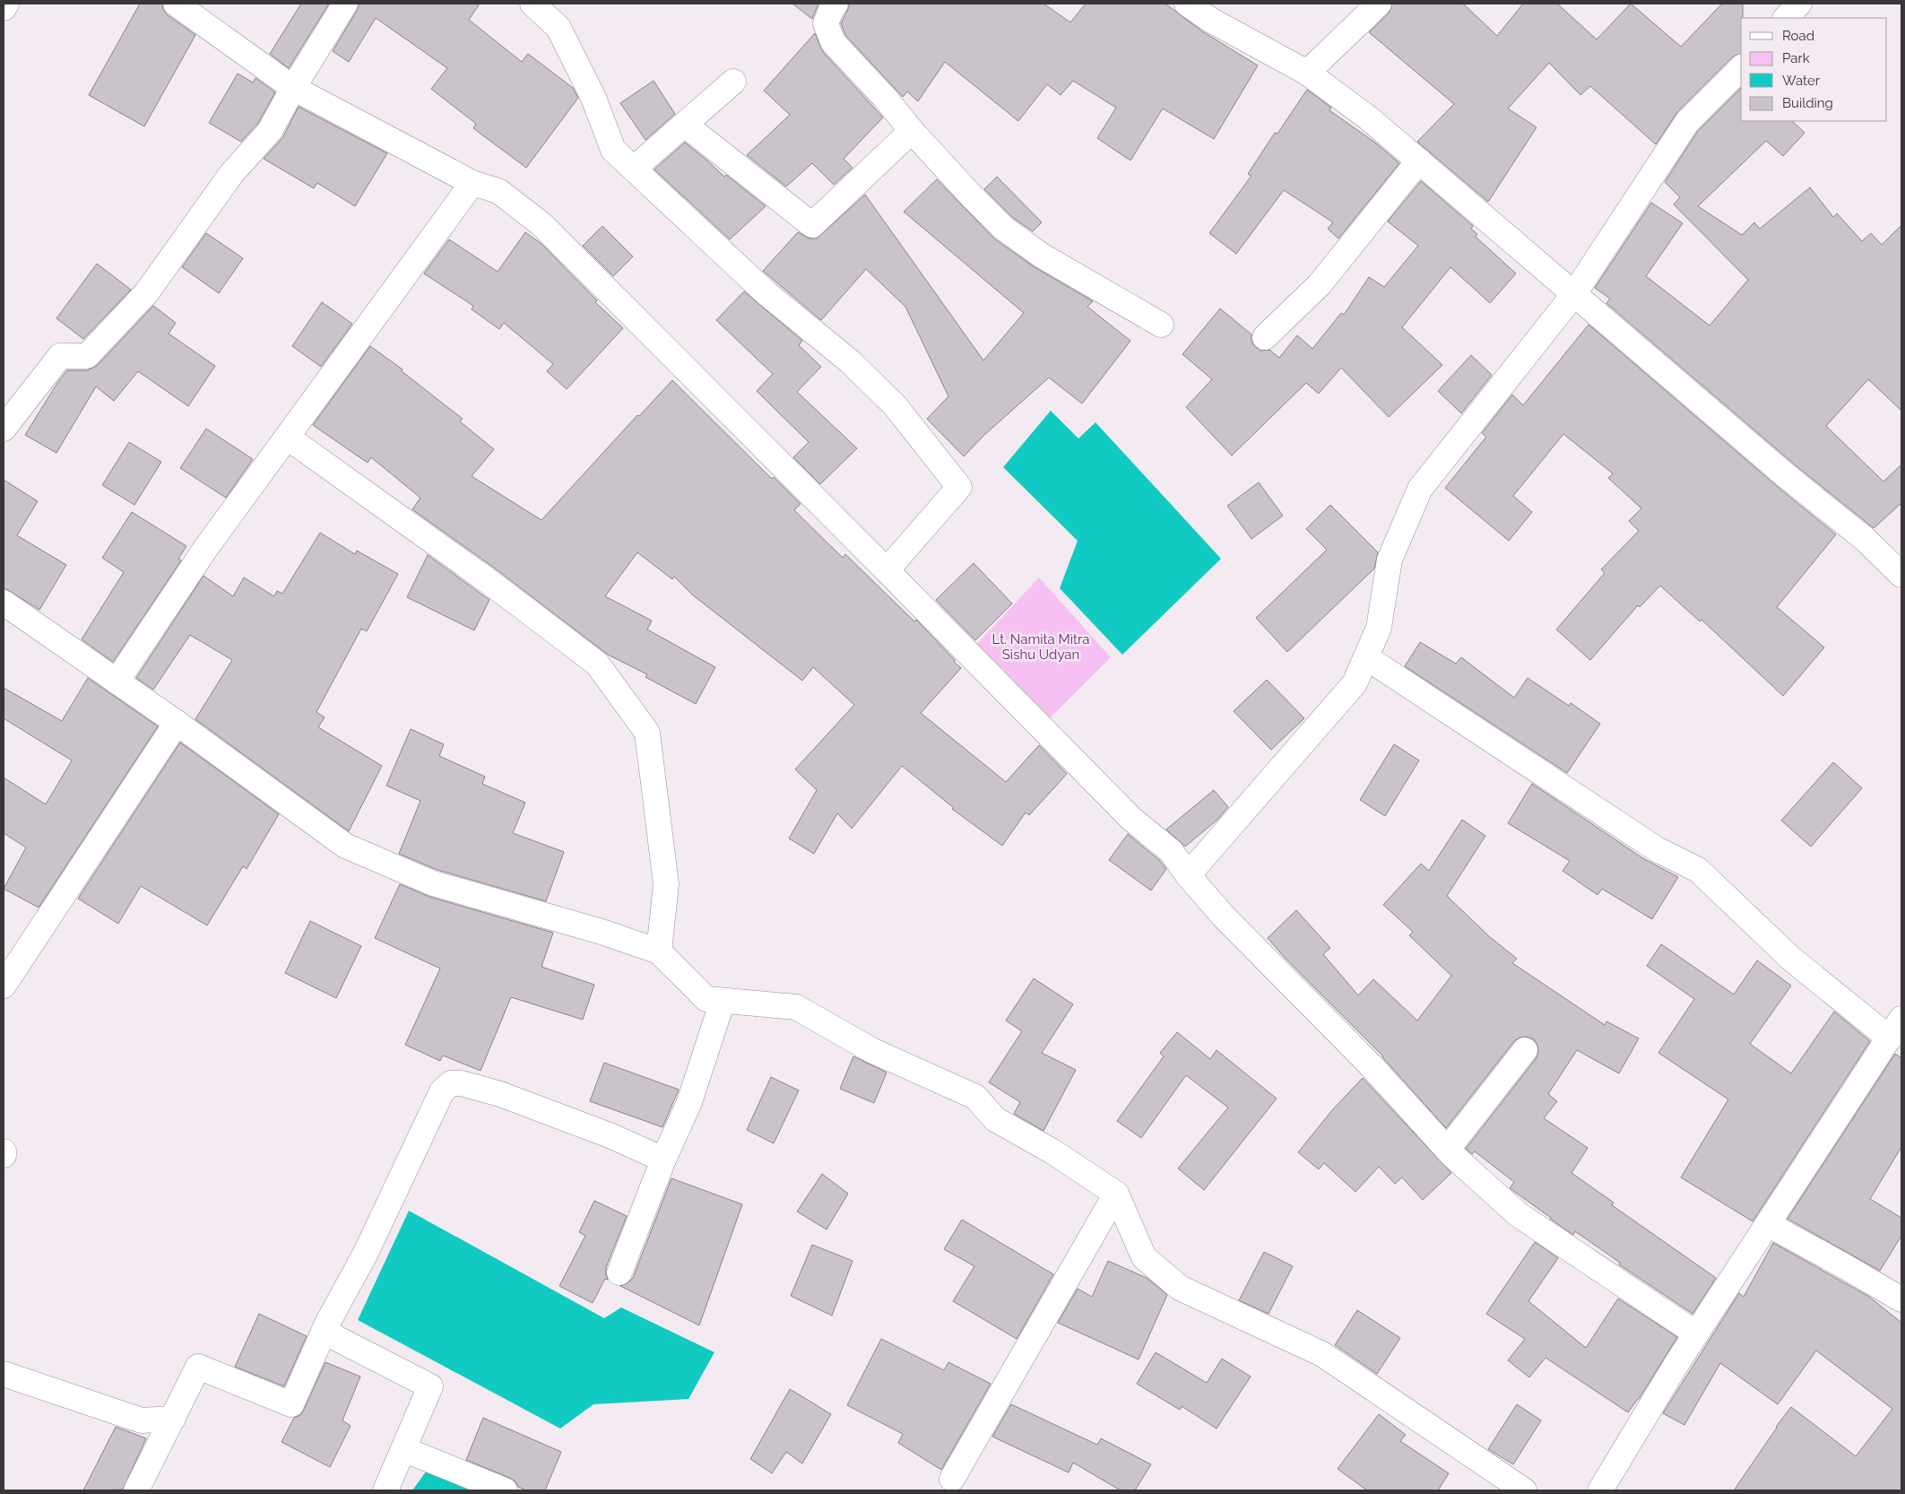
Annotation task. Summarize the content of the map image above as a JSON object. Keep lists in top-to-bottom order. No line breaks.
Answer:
{"parks":["Lt. Namita Mitra Sishu Udyan"],"legend":["Road","Park","Water","Building"]}
